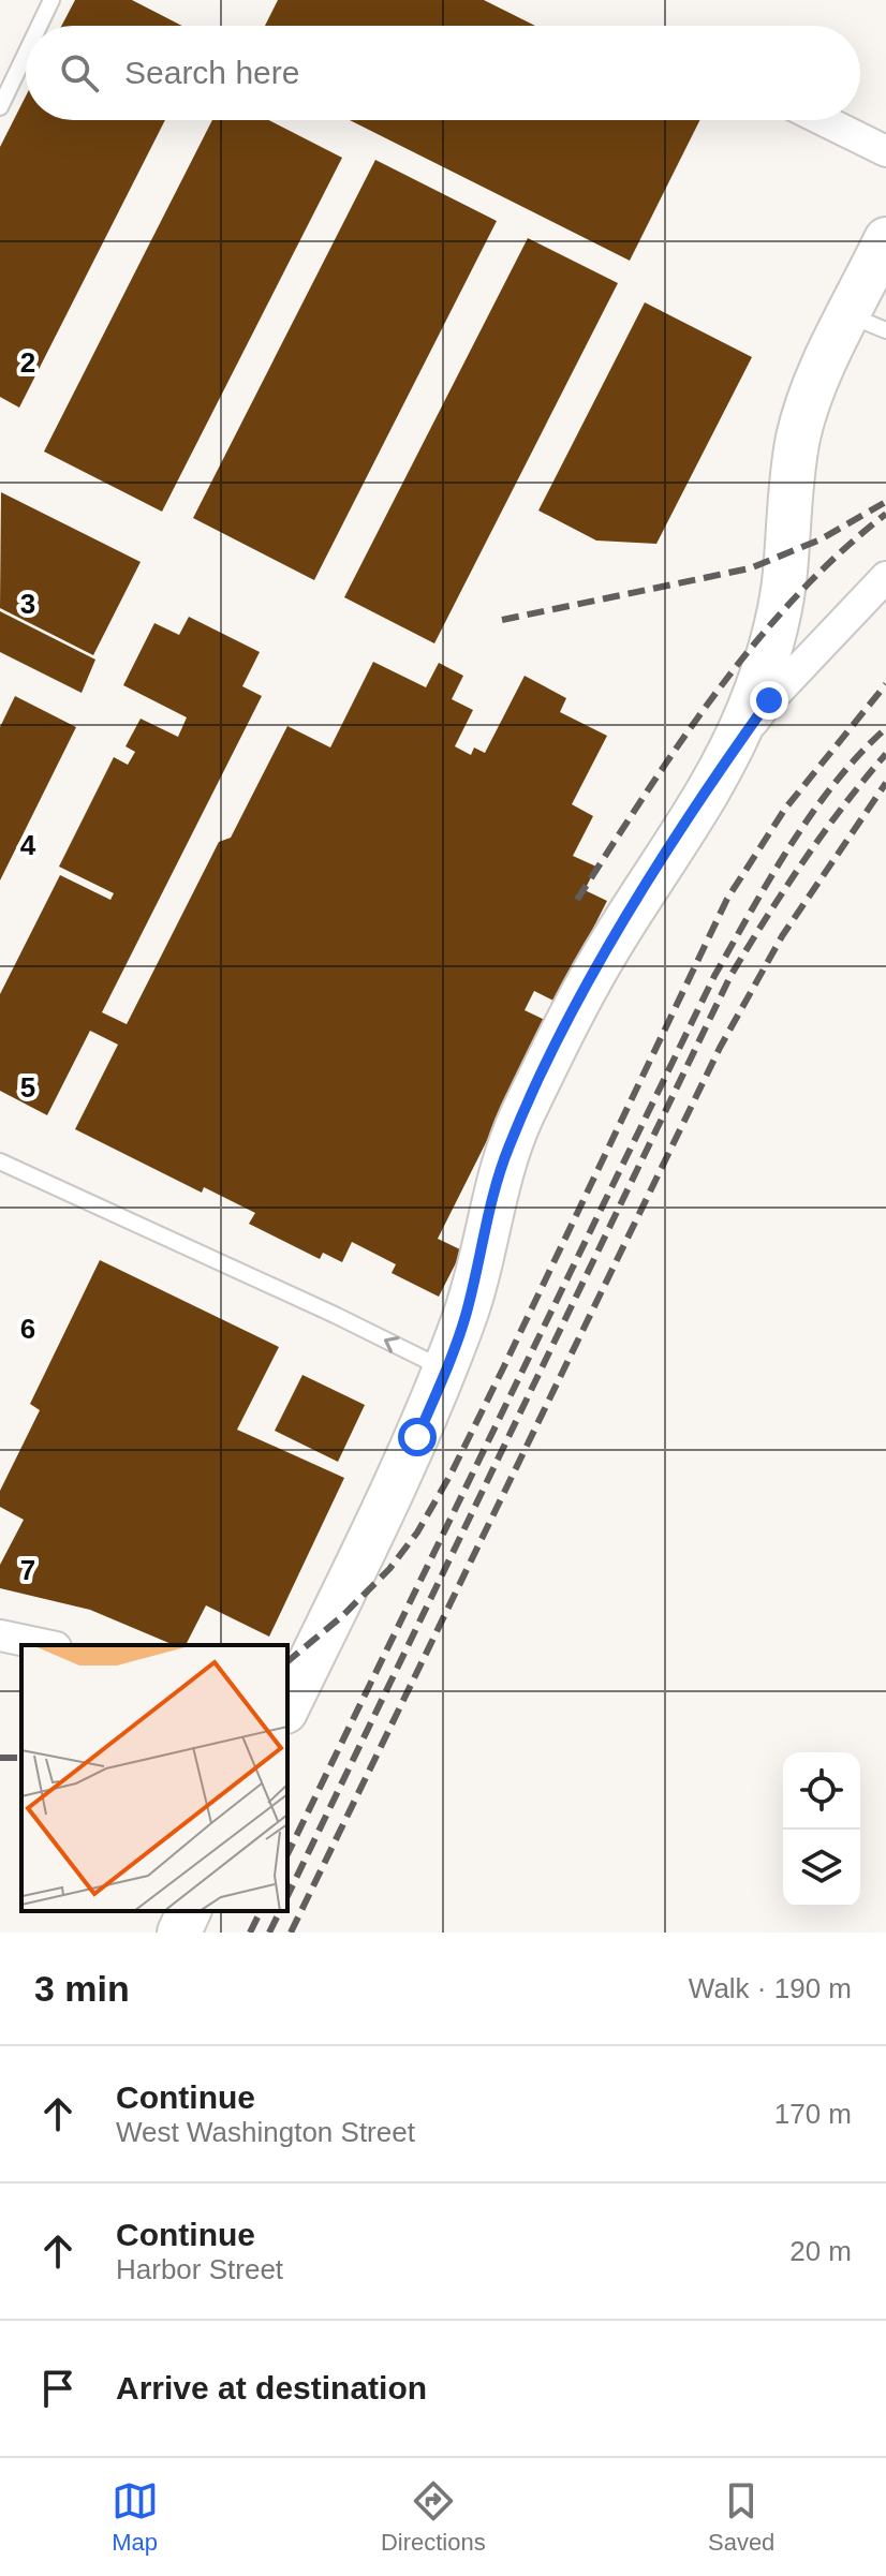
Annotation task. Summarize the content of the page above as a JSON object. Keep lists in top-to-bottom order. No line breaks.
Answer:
{"page":{"search":"Search here","heading":["3 min","Walk · 190 m"],"list":[["Continue","West Washington Street","170 m"],["Continue","Harbor Street","20 m"],"Arrive at destination"],"nav":["Map","Directions","Saved"]},"grid":{"rows":["2","3","4","5","6","7"]}}
